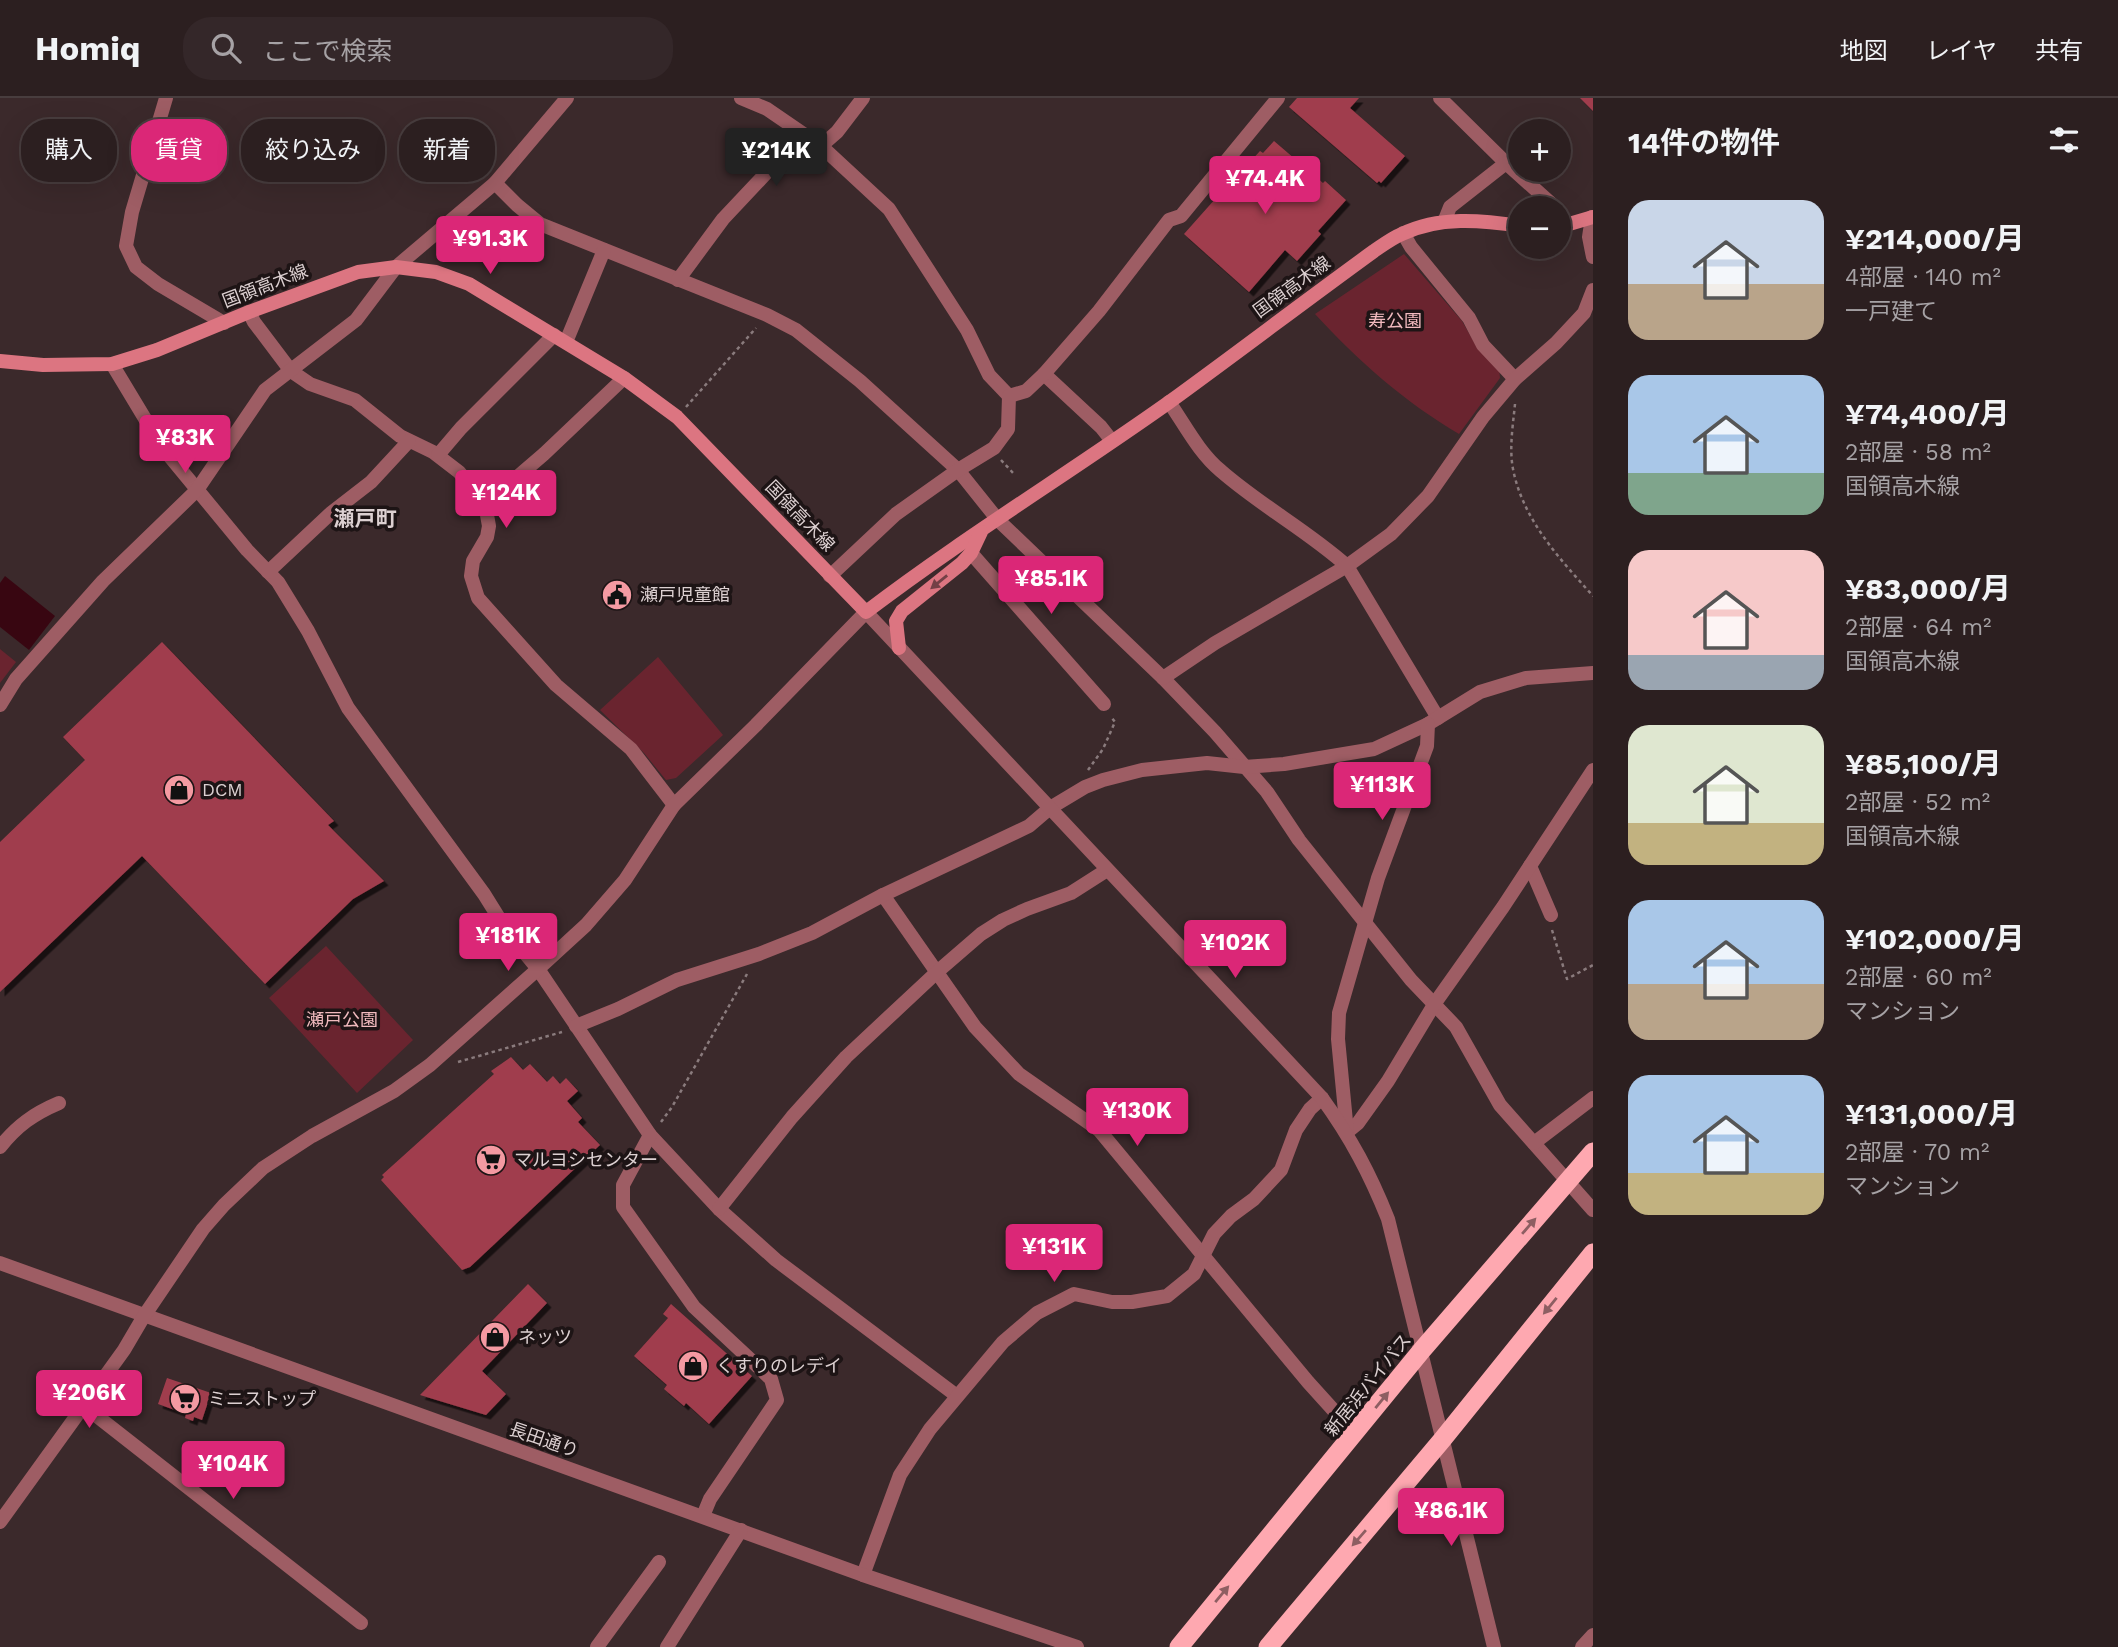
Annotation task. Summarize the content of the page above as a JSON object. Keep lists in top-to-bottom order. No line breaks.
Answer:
{"streets":{"highway":["新居浜バイパス"],"main road":["国領高木線"],"street":["長田通り"]},"districts":["瀬戸町"],"parks":["寿公園","瀬戸公園"],"places":{"public building":["瀬戸児童館"],"shop":["DCM","ネッツ","くすりのレデイ"],"supermarket":["マルヨシセンター","ミニストップ"]},"page":{"header":"Homiq","search":"ここで検索","nav":["地図","レイヤ","共有"],"heading":"14件の物件","map_buttons":["+","−"],"chip":["購入","賃貸","絞り込み","新着"],"price":["¥214K","¥74.4K","¥91.3K","¥83K","¥124K","¥85.1K","¥113K","¥181K","¥102K","¥130K","¥131K","¥206K","¥104K","¥86.1K"],"list":[{"name":"¥214,000/月","note":"4部屋 · 140 m² · 一戸建て"},{"name":"¥74,400/月","note":"2部屋 · 58 m² · 国領高木線"},{"name":"¥83,000/月","note":"2部屋 · 64 m² · 国領高木線"},{"name":"¥85,100/月","note":"2部屋 · 52 m² · 国領高木線"},{"name":"¥102,000/月","note":"2部屋 · 60 m² · マンション"},{"name":"¥131,000/月","note":"2部屋 · 70 m² · マンション"}]}}
